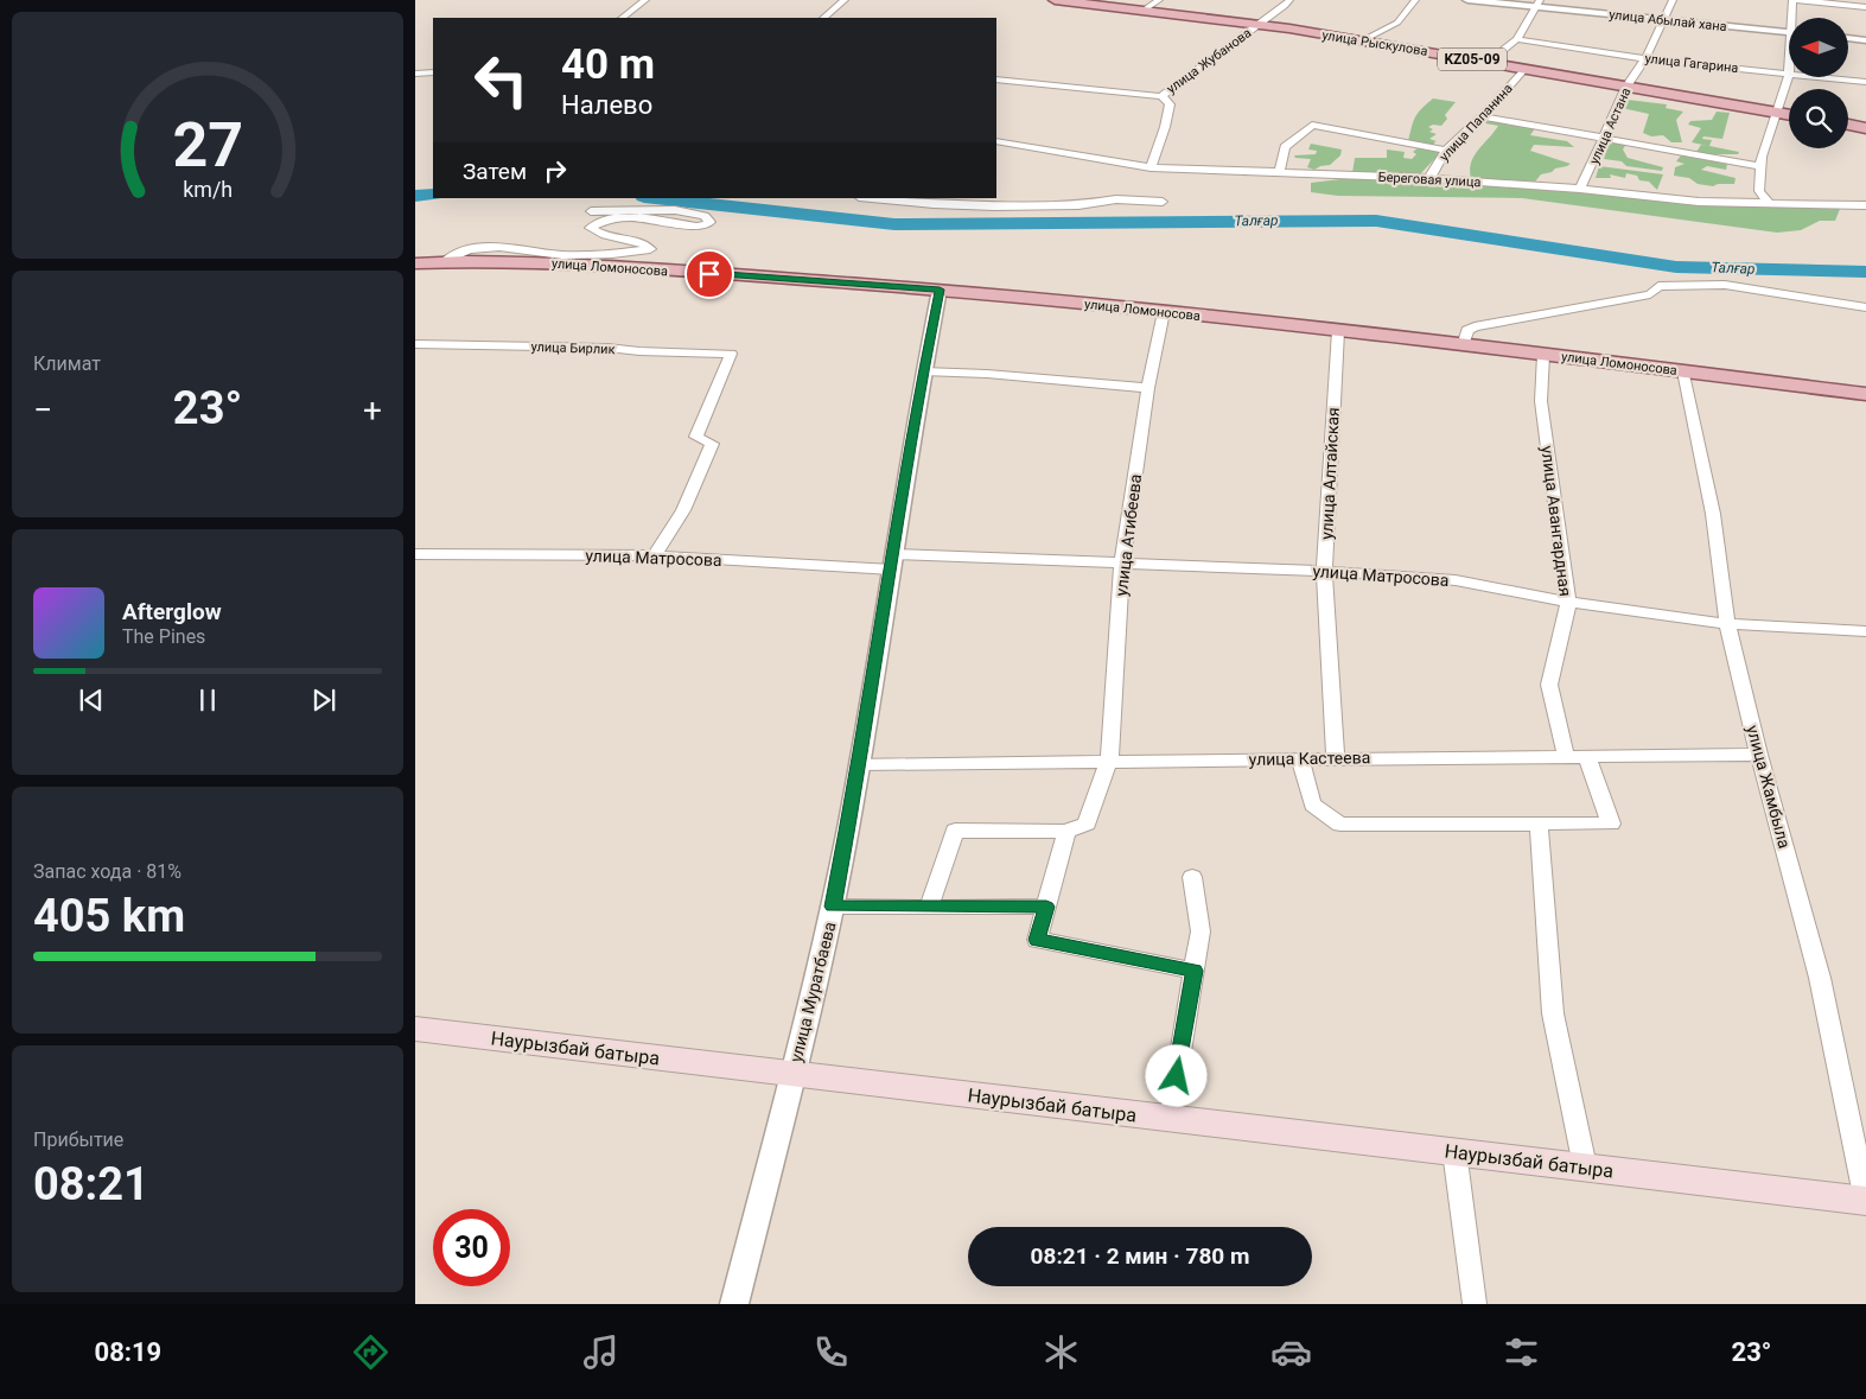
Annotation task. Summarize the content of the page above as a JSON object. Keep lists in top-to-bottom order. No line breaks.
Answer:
{"streets":{"main road":["улица Рыскулова","KZ05-09","улица Ломоносова","Наурызбай батыра"],"street":["улица Абылай хана","улица Жубанова","улица Гагарина","улица Папанина","улица Астана","Береговая улица","улица Бирлик","улица Алтайская","улица Авангардная","улица Атибеева","улица Матросова","улица Кастеева","улица Жамбыла","улица Муратбаева"]},"crossings":[["улица Абылай хана","улица Астана"],["улица Рыскулова","улица Жубанова"],["улица Рыскулова","улица Папанина"],["улица Рыскулова","улица Астана"],["улица Жубанова","Береговая улица"],["улица Гагарина","улица Астана"],["улица Папанина","Береговая улица"],["улица Астана","Береговая улица"],["улица Ломоносова","улица Алтайская"],["улица Ломоносова","улица Авангардная"],["улица Ломоносова","улица Атибеева"],["улица Ломоносова","улица Жамбыла"],["улица Ломоносова","улица Муратбаева"],["улица Бирлик","улица Матросова"],["улица Алтайская","улица Матросова"],["улица Алтайская","улица Кастеева"],["улица Авангардная","улица Матросова"],["улица Авангардная","улица Кастеева"],["улица Атибеева","улица Матросова"],["улица Атибеева","улица Кастеева"],["улица Матросова","улица Жамбыла"],["улица Матросова","улица Муратбаева"],["улица Кастеева","улица Жамбыла"],["улица Кастеева","улица Муратбаева"],["улица Жамбыла","Наурызбай батыра"],["улица Муратбаева","Наурызбай батыра"]],"water":["Талғар"],"north":"left","page":{"turn":["40 m","Налево"],"then":"Затем","tile":["Климат",["Запас хода · 81%","405 km"],["Прибытие","08:21"]],"heat":["−","23°","+"],"song":["Afterglow","The Pines"],"limit":"30","trip":"08:21 · 2 мин · 780 m","tabs":["08:19","23°"],"gauge":["27","km/h"]}}
